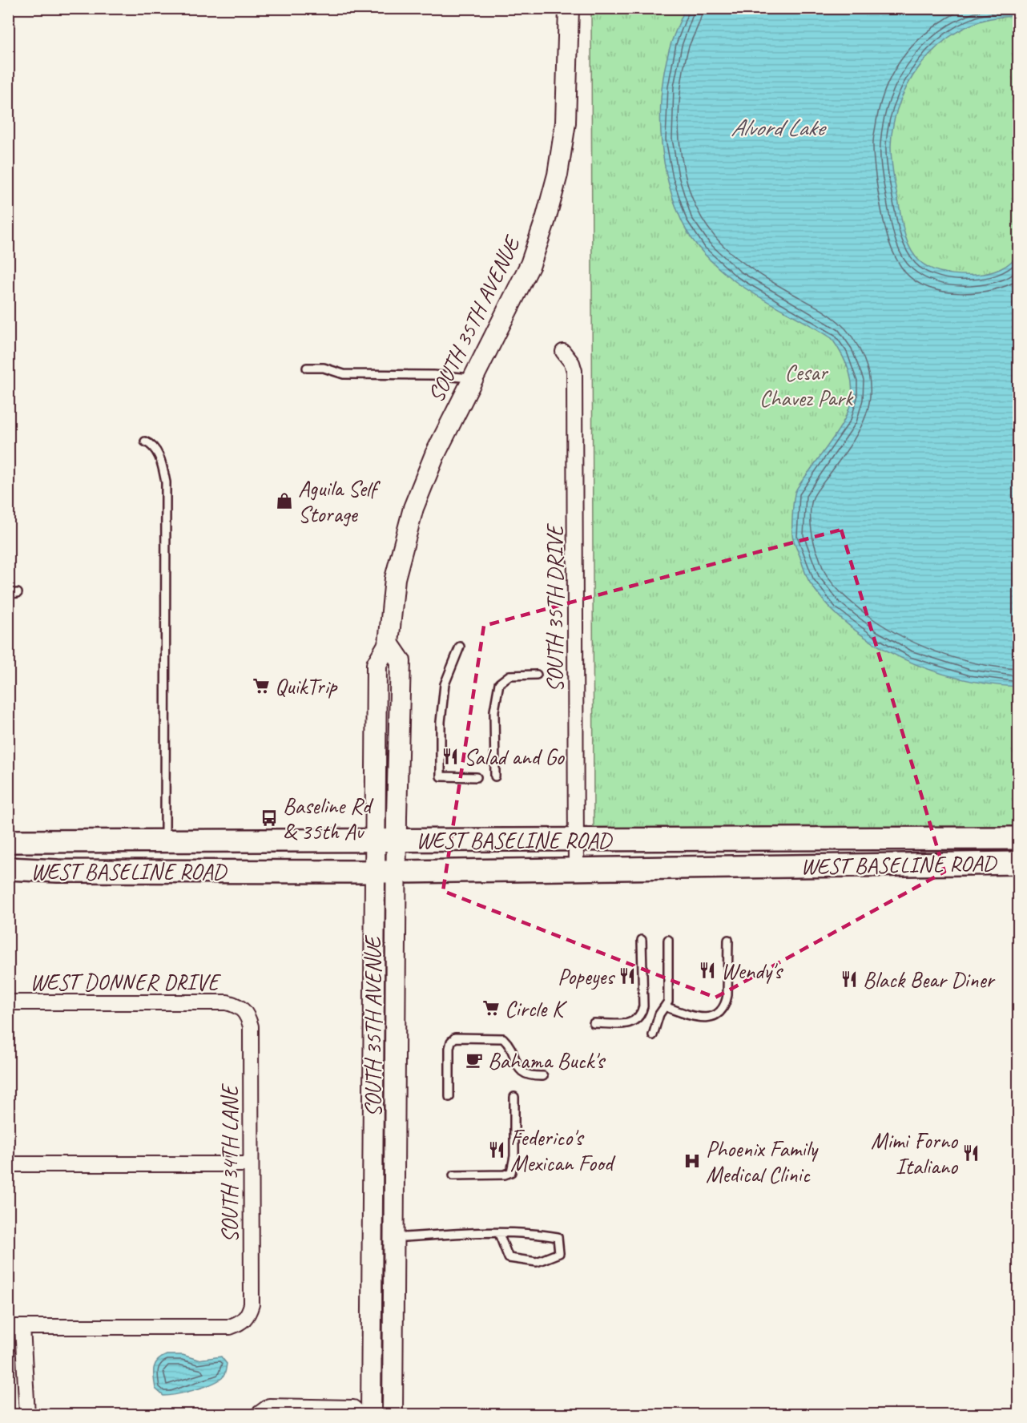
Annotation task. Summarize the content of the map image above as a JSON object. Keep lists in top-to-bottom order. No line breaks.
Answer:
{"streets":{"main road":["SOUTH 35TH AVENUE","WEST BASELINE ROAD"],"street":["SOUTH 35TH DRIVE","WEST DONNER DRIVE","SOUTH 34TH LANE"]},"crossings":[["SOUTH 35TH AVENUE","WEST BASELINE ROAD"],["SOUTH 35TH DRIVE","WEST BASELINE ROAD"],["WEST DONNER DRIVE","SOUTH 34TH LANE"]],"water":["Alvord Lake"],"parks":["Cesar Chavez Park"],"places":{"shop":["Aguila Self Storage"],"supermarket":["QuikTrip","Circle K"],"restaurant":["Salad and Go","Wendy's","Popeyes","Black Bear Diner","Federico's Mexican Food","Mimi Forno Italiano"],"bus stop":["Baseline Rd & 35th Av"],"cafe":["Bahama Buck's"],"hospital":["Phoenix Family Medical Clinic"]}}
